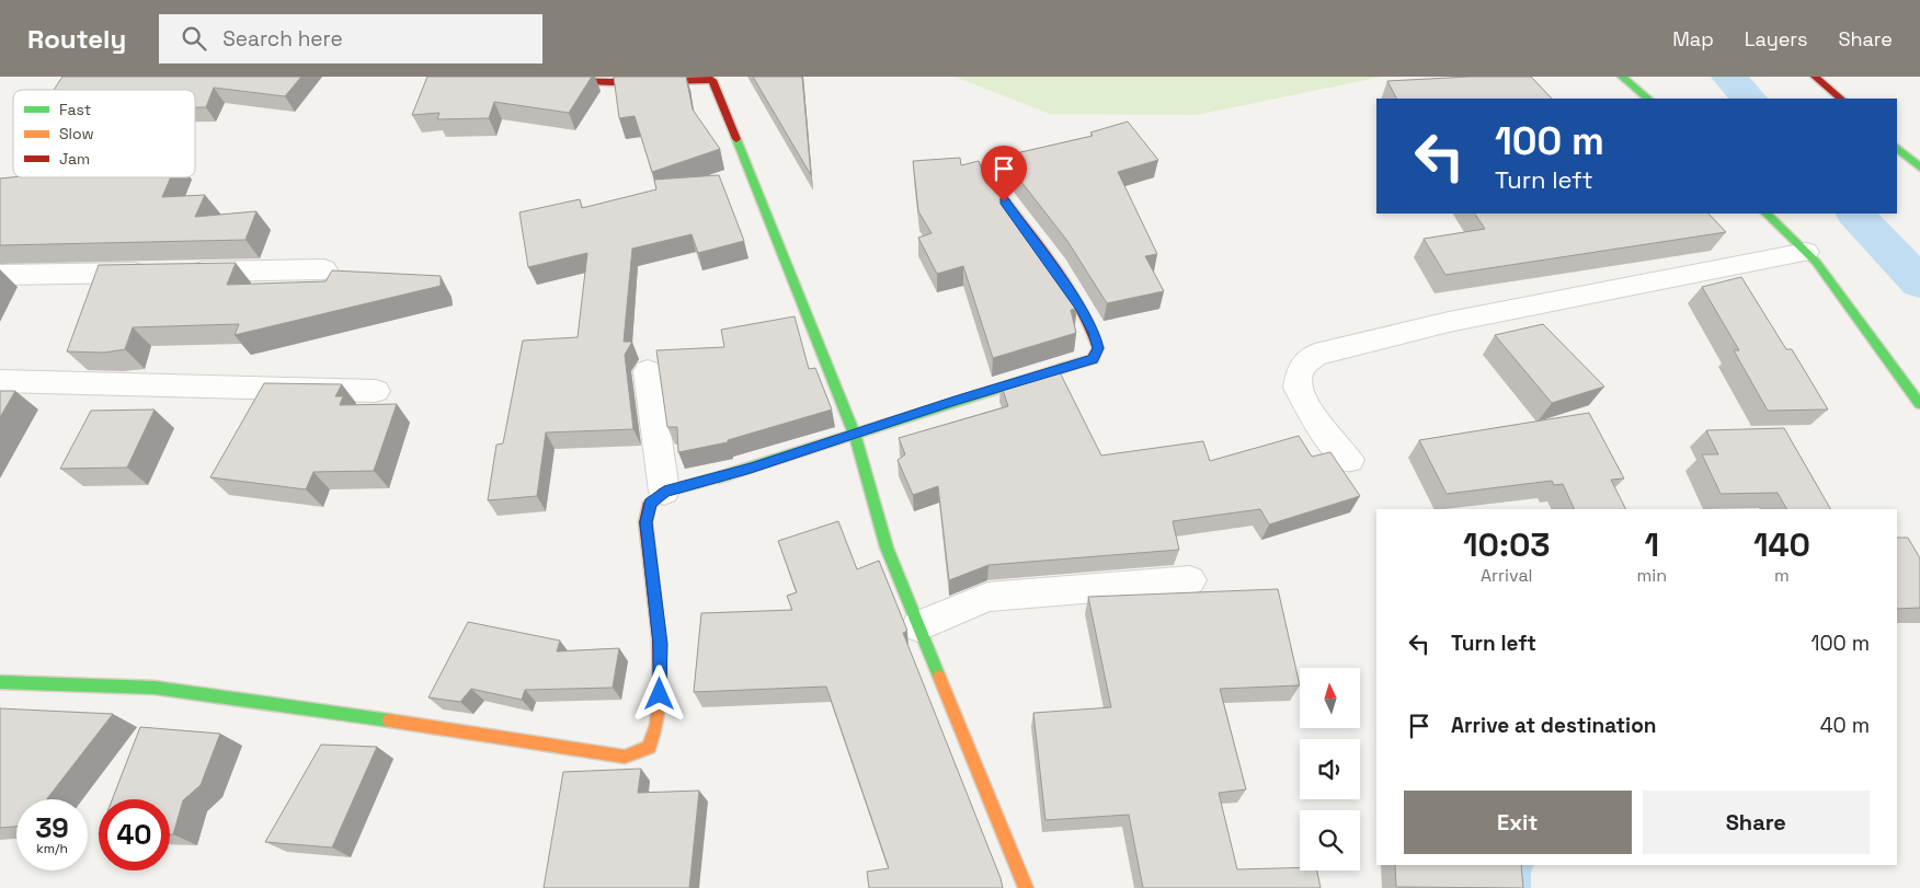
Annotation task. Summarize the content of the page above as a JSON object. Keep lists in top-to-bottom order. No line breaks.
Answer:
{"legend":["Fast","Slow","Jam"],"north":"top","page":{"header":"Routely","search":"Search here","nav":["Map","Layers","Share"],"turn":["100 m","Turn left"],"eta":["10:03","Arrival","1","min","140","m"],"list":[{"name":"Turn left","value":"100 m"},{"name":"Arrive at destination","value":"40 m"}],"buttons":["Exit","Share"],"speed":"39 km/h","limit":"40"}}
